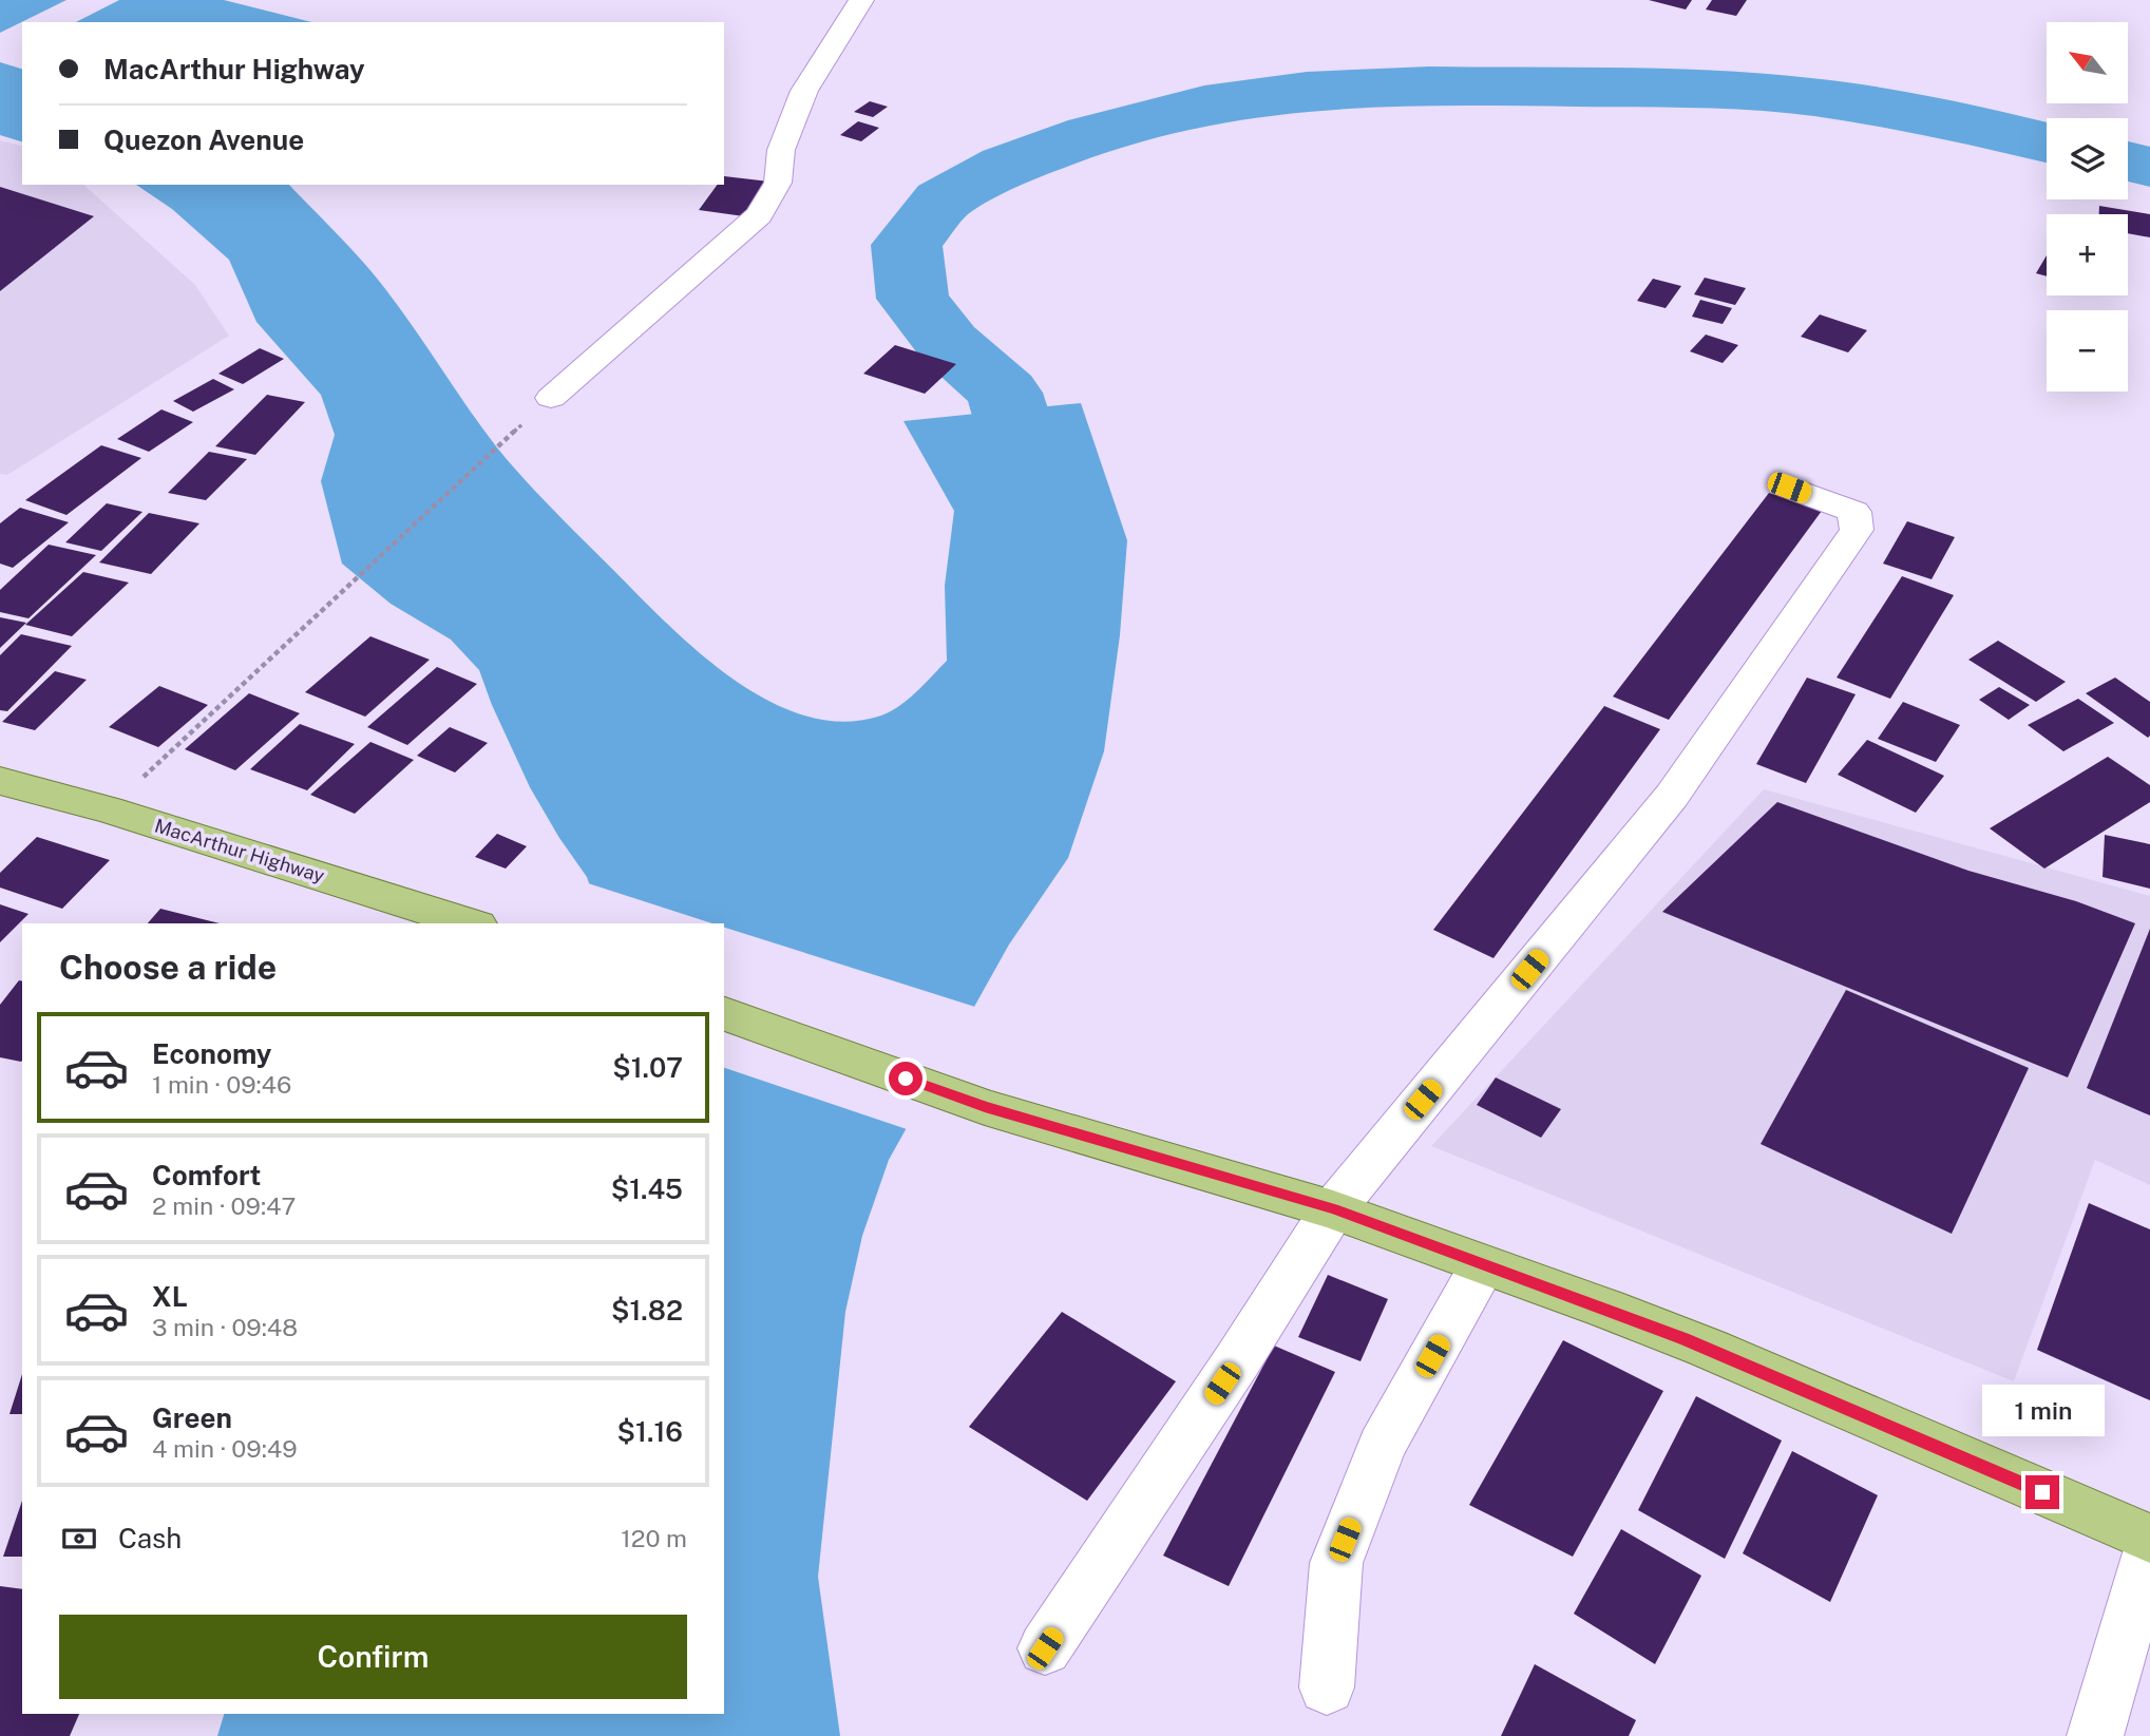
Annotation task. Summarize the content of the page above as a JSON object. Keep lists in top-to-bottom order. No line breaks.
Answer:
{"streets":{"main road":["MacArthur Highway"]},"north":"top left","page":{"map_buttons":["+","−"],"banner":["MacArthur Highway","Quezon Avenue"],"heading":"Choose a ride","list":[{"name":"Economy","note":"1 min · 09:46","value":"$1.07"},{"name":"Comfort","note":"2 min · 09:47","value":"$1.45"},{"name":"XL","note":"3 min · 09:48","value":"$1.82"},{"name":"Green","note":"4 min · 09:49","value":"$1.16"}],"bubble":"1 min","pay":["Cash","120 m"],"buttons":"Confirm"}}
